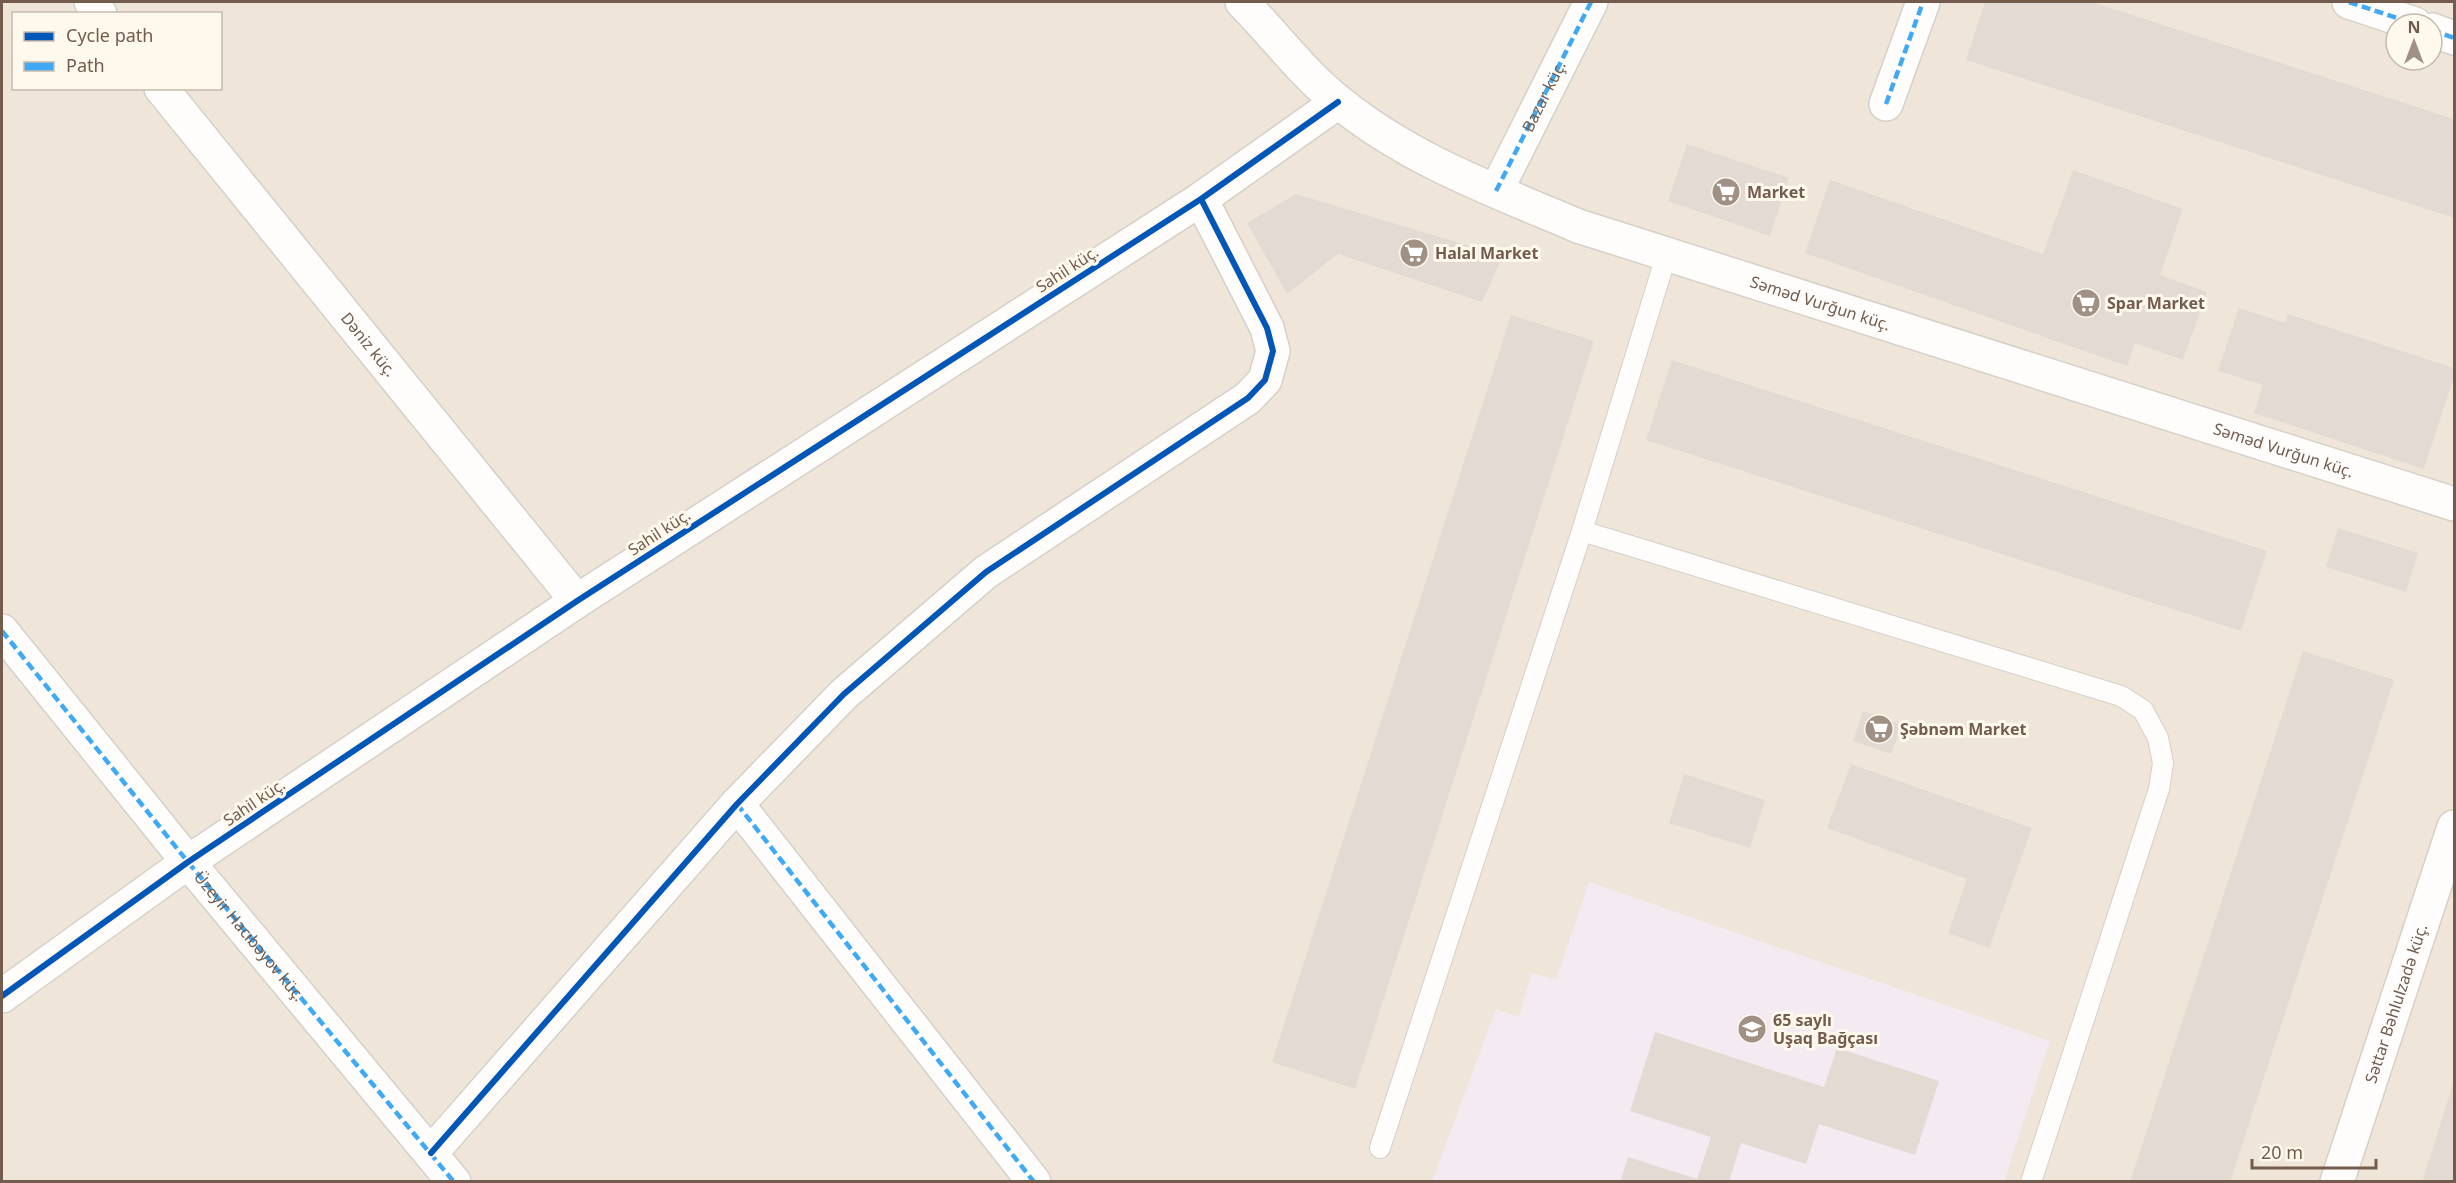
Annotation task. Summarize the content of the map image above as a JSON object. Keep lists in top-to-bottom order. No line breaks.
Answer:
{"streets":{"street":["Bazar küç.","Sahil küç.","Səməd Vurğun küç.","Dәniz küç.","Üzeyir Hacıbəyov küç.","Səttar Bəhlulzadə küç."]},"crossings":[["Bazar küç.","Səməd Vurğun küç."],["Sahil küç.","Səməd Vurğun küç."],["Sahil küç.","Dәniz küç."],["Sahil küç.","Üzeyir Hacıbəyov küç."]],"places":{"supermarket":["Market","Halal Market","Spar Market","Şəbnəm Market"],"school or university":["65 saylı Uşaq Bağçası"]},"legend":["Cycle path","Path"],"scale_bar":"20 m","north":"top"}
